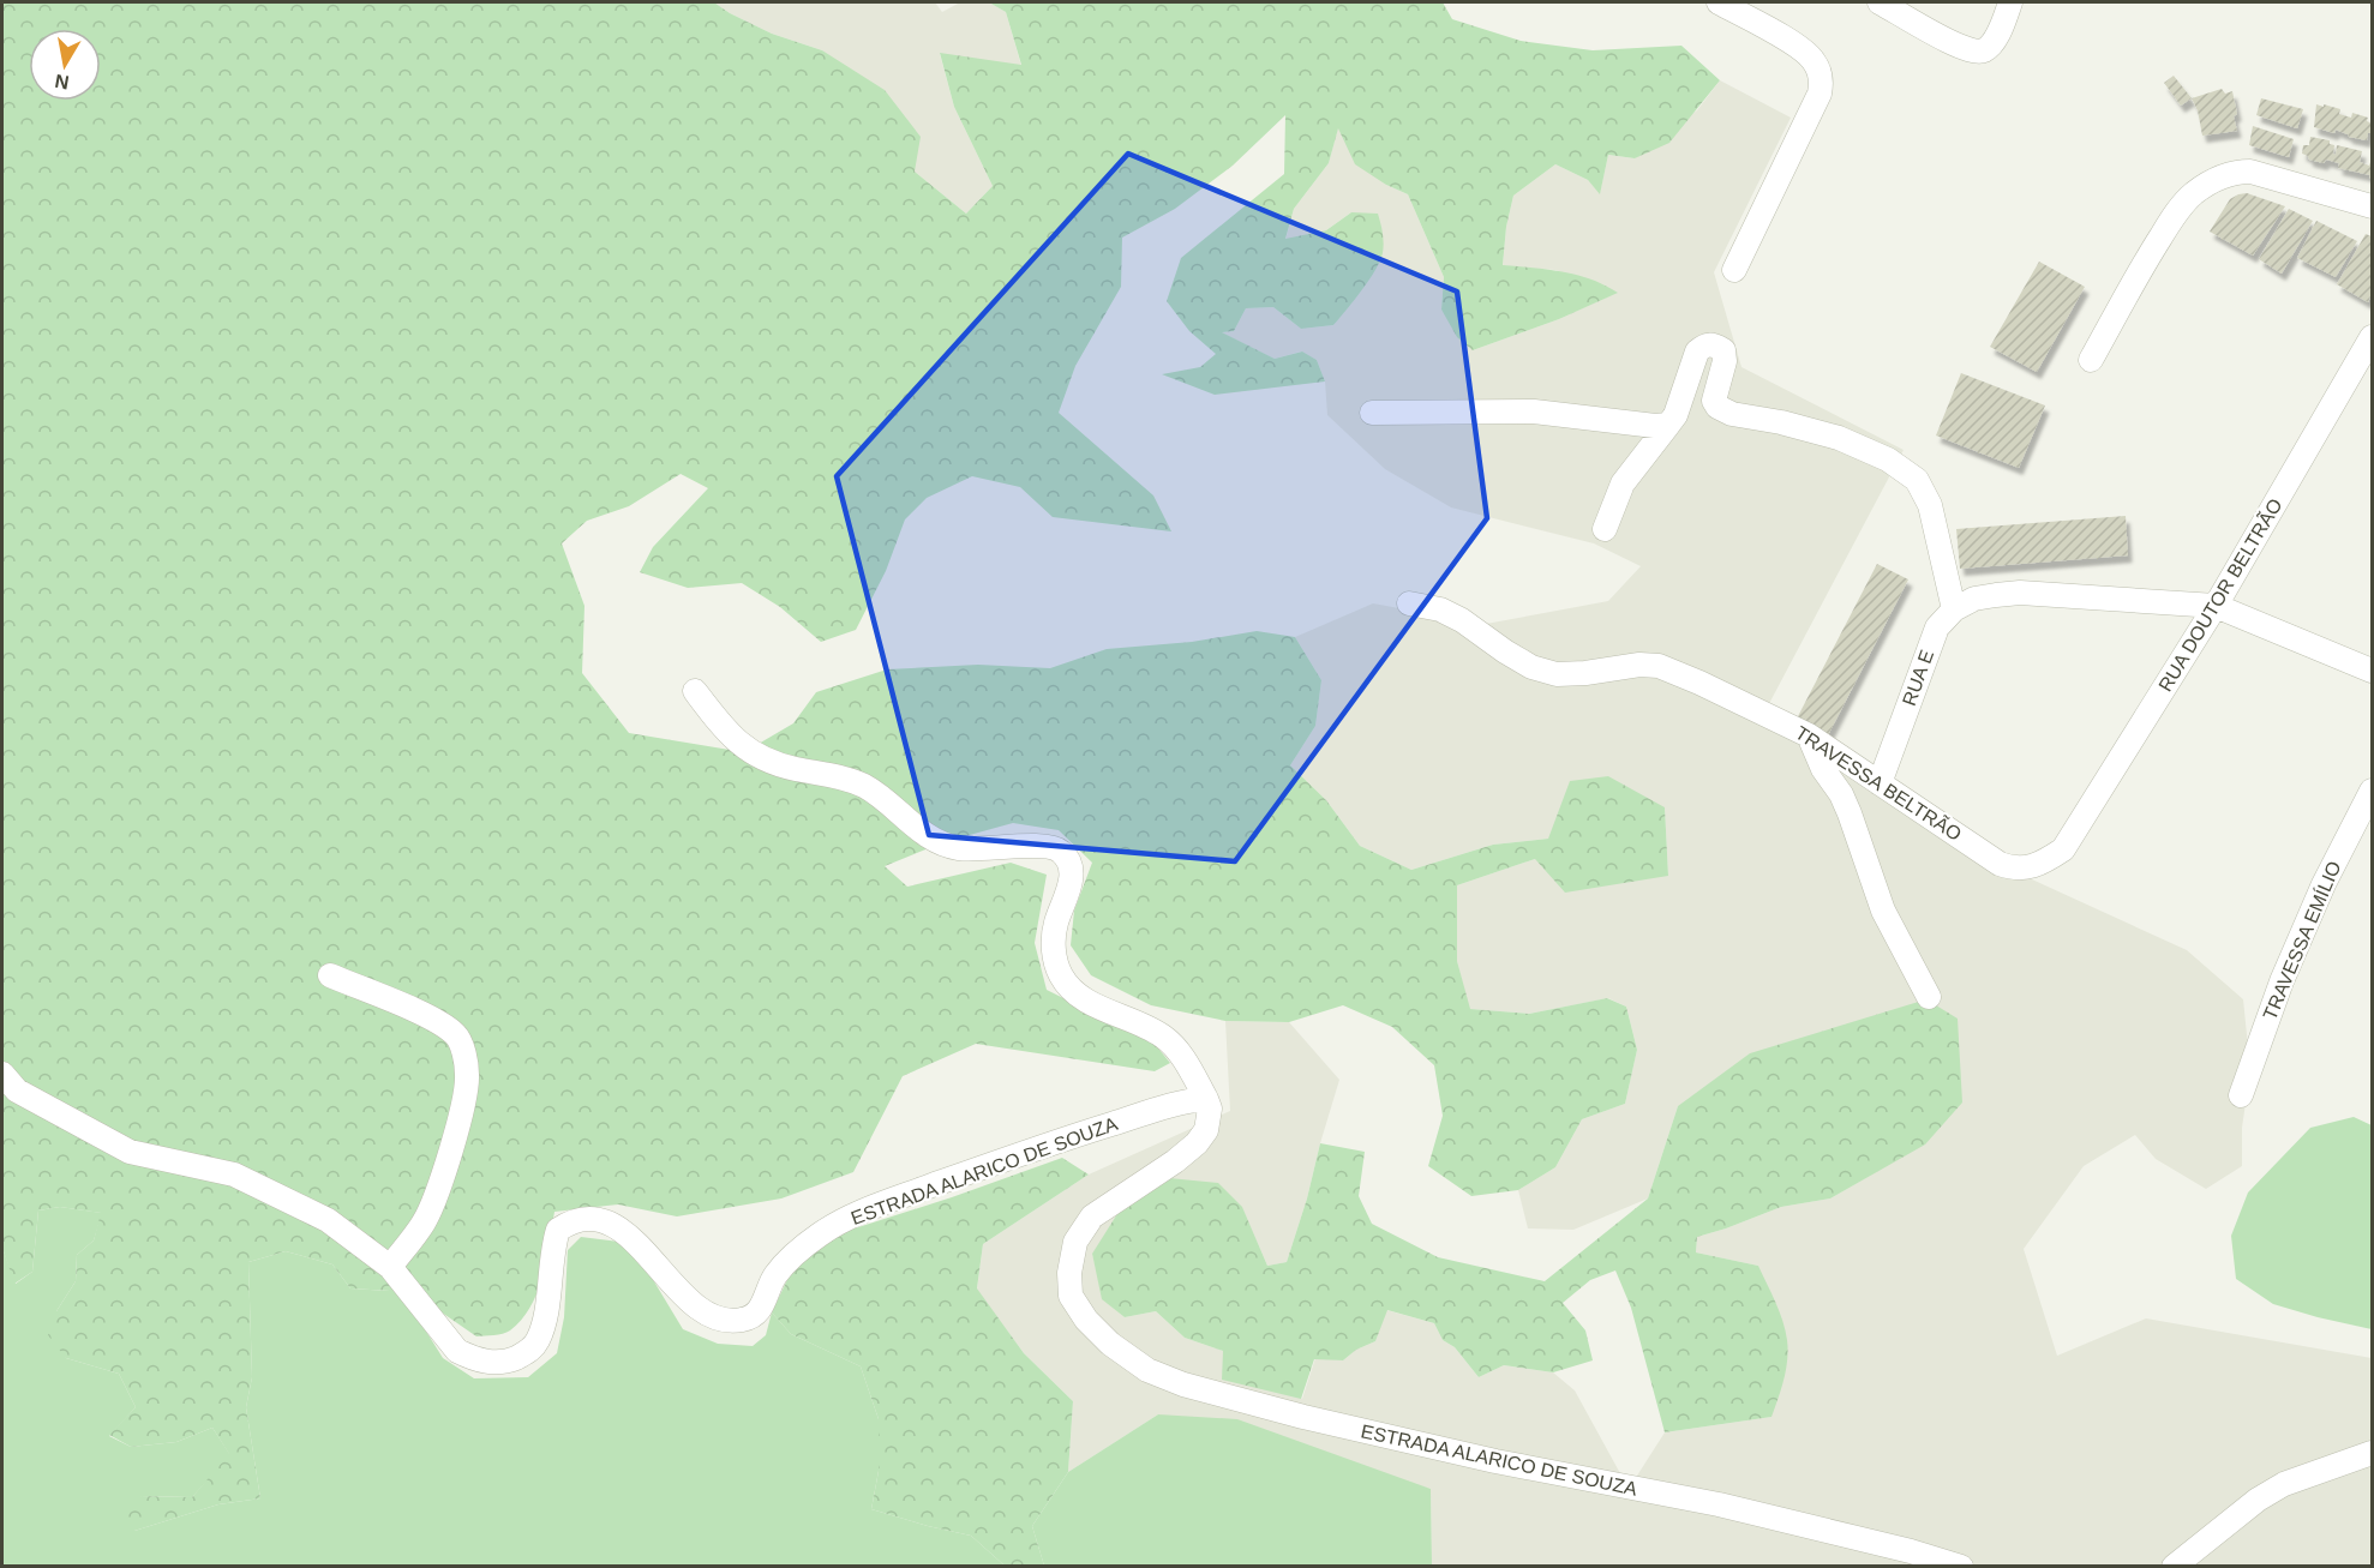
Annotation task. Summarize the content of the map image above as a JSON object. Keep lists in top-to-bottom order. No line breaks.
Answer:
{"streets":{"street":["RUA DOUTOR BELTRÃO","RUA E","TRAVESSA BELTRÃO","TRAVESSA EMÍLIO","ESTRADA ALARICO DE SOUZA"]},"crossings":[["RUA DOUTOR BELTRÃO","TRAVESSA BELTRÃO"],["RUA E","TRAVESSA BELTRÃO"]],"north":"bottom"}
